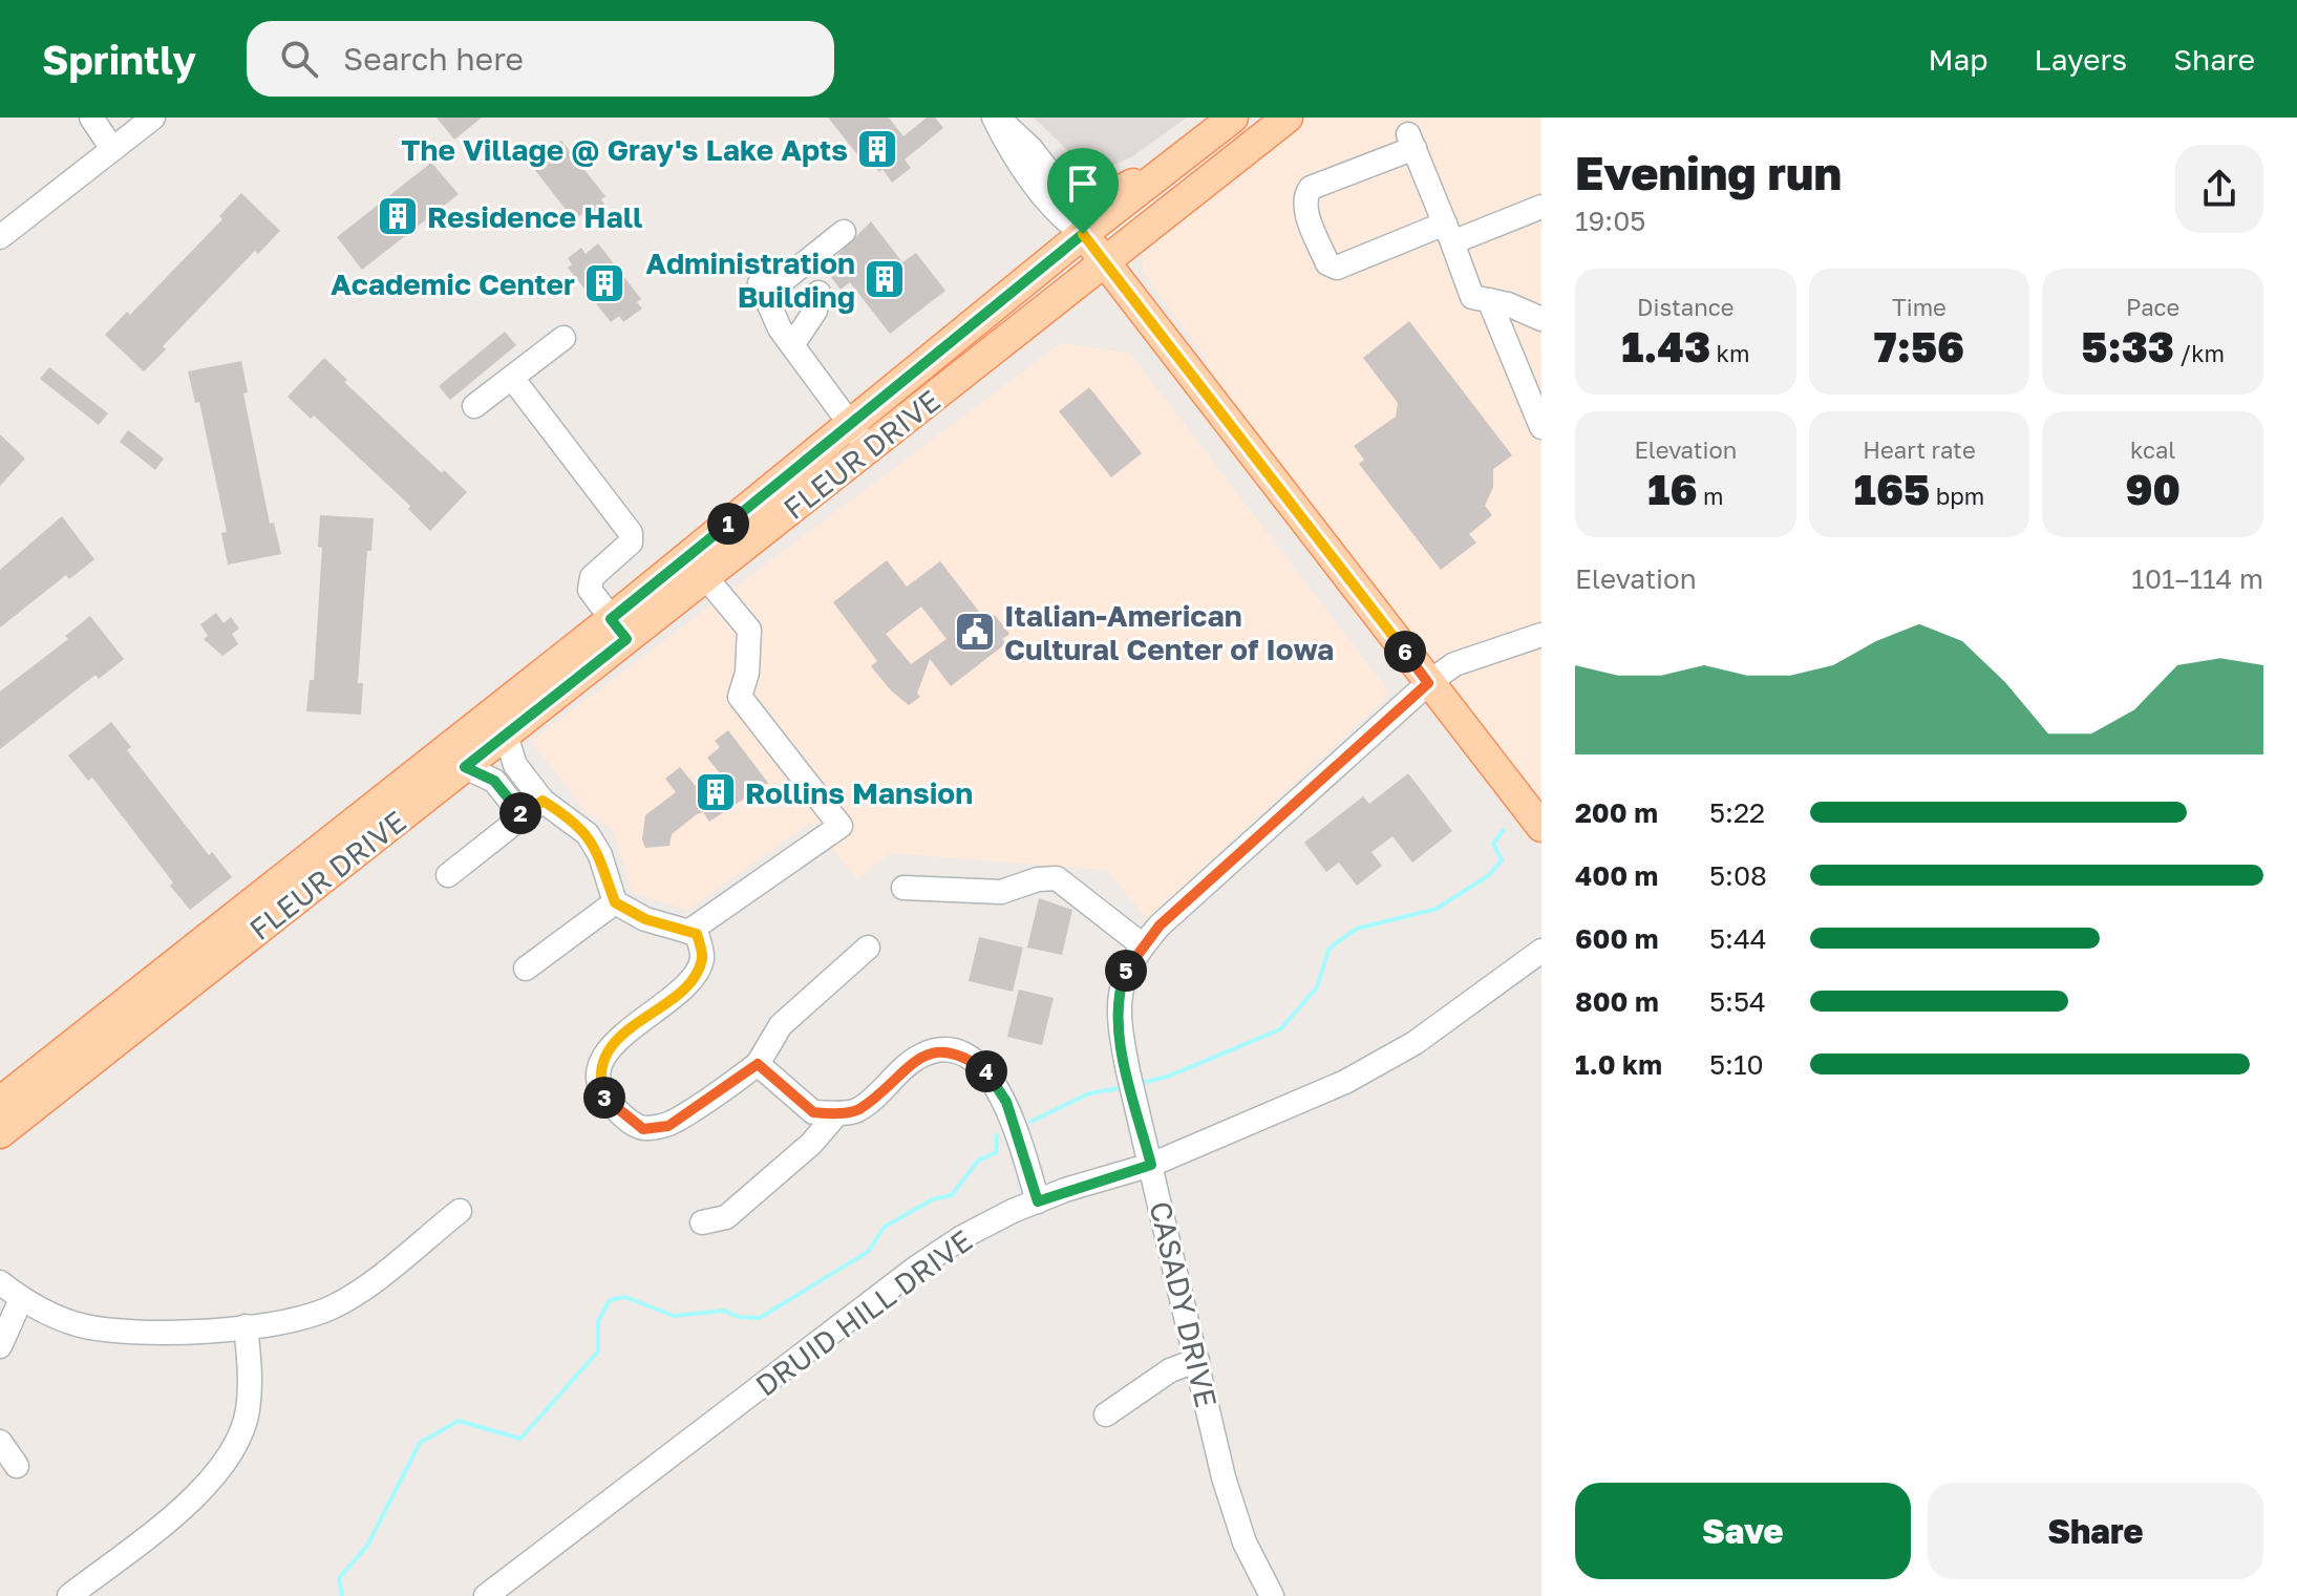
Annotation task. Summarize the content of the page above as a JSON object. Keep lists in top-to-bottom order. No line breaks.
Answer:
{"streets":{"main road":["FLEUR DRIVE"],"street":["CASADY DRIVE","DRUID HILL DRIVE"]},"crossings":[["CASADY DRIVE","DRUID HILL DRIVE"]],"places":{"building":["The Village @ Gray's Lake Apts","Residence Hall","Administration Building","Academic Center","Rollins Mansion"],"public building":["Italian-American Cultural Center of Iowa"]},"page":{"header":"Sprintly","search":"Search here","nav":["Map","Layers","Share"],"heading":["Evening run","19:05"],"stats":[["Distance","1.43 km"],["Time","7:56"],["Pace","5:33 /km"],["Elevation","16 m"],["Heart rate","165 bpm"],["kcal","90"]],"pins":["1","6","2","5","4","3"],"chart":["Elevation","101–114 m"],"list":[{"name":"200 m","note":"5:22"},{"name":"400 m","note":"5:08"},{"name":"600 m","note":"5:44"},{"name":"800 m","note":"5:54"},{"name":"1.0 km","note":"5:10"}],"buttons":["Save","Share"]}}
